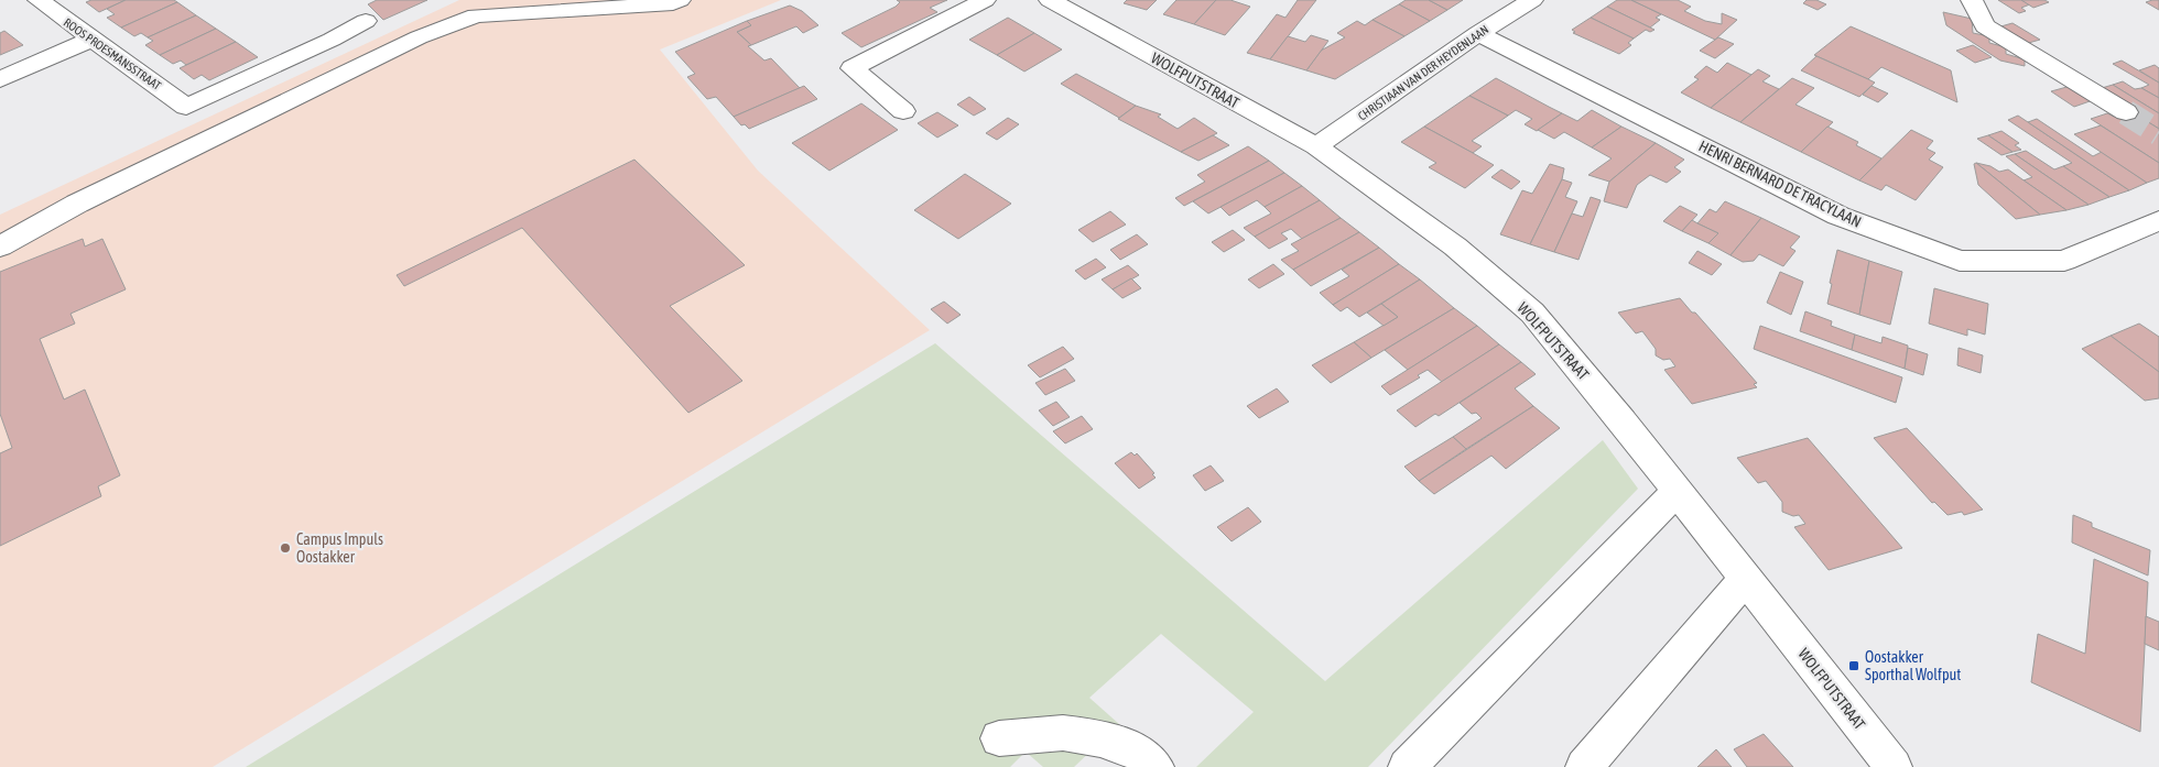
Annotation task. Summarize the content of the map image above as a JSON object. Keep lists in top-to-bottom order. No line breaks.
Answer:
{"streets":{"street":["ROOS PROESMANSSTRAAT","CHRISTIAAN VAN DER HEYDENLAAN","WOLFPUTSTRAAT","HENRI BERNARD DE TRACYLAAN"]},"crossings":[["CHRISTIAAN VAN DER HEYDENLAAN","WOLFPUTSTRAAT"],["CHRISTIAAN VAN DER HEYDENLAAN","HENRI BERNARD DE TRACYLAAN"]],"places":{"other":["Campus Impuls Oostakker"],"transit":["Oostakker Sporthal Wolfput"]}}
